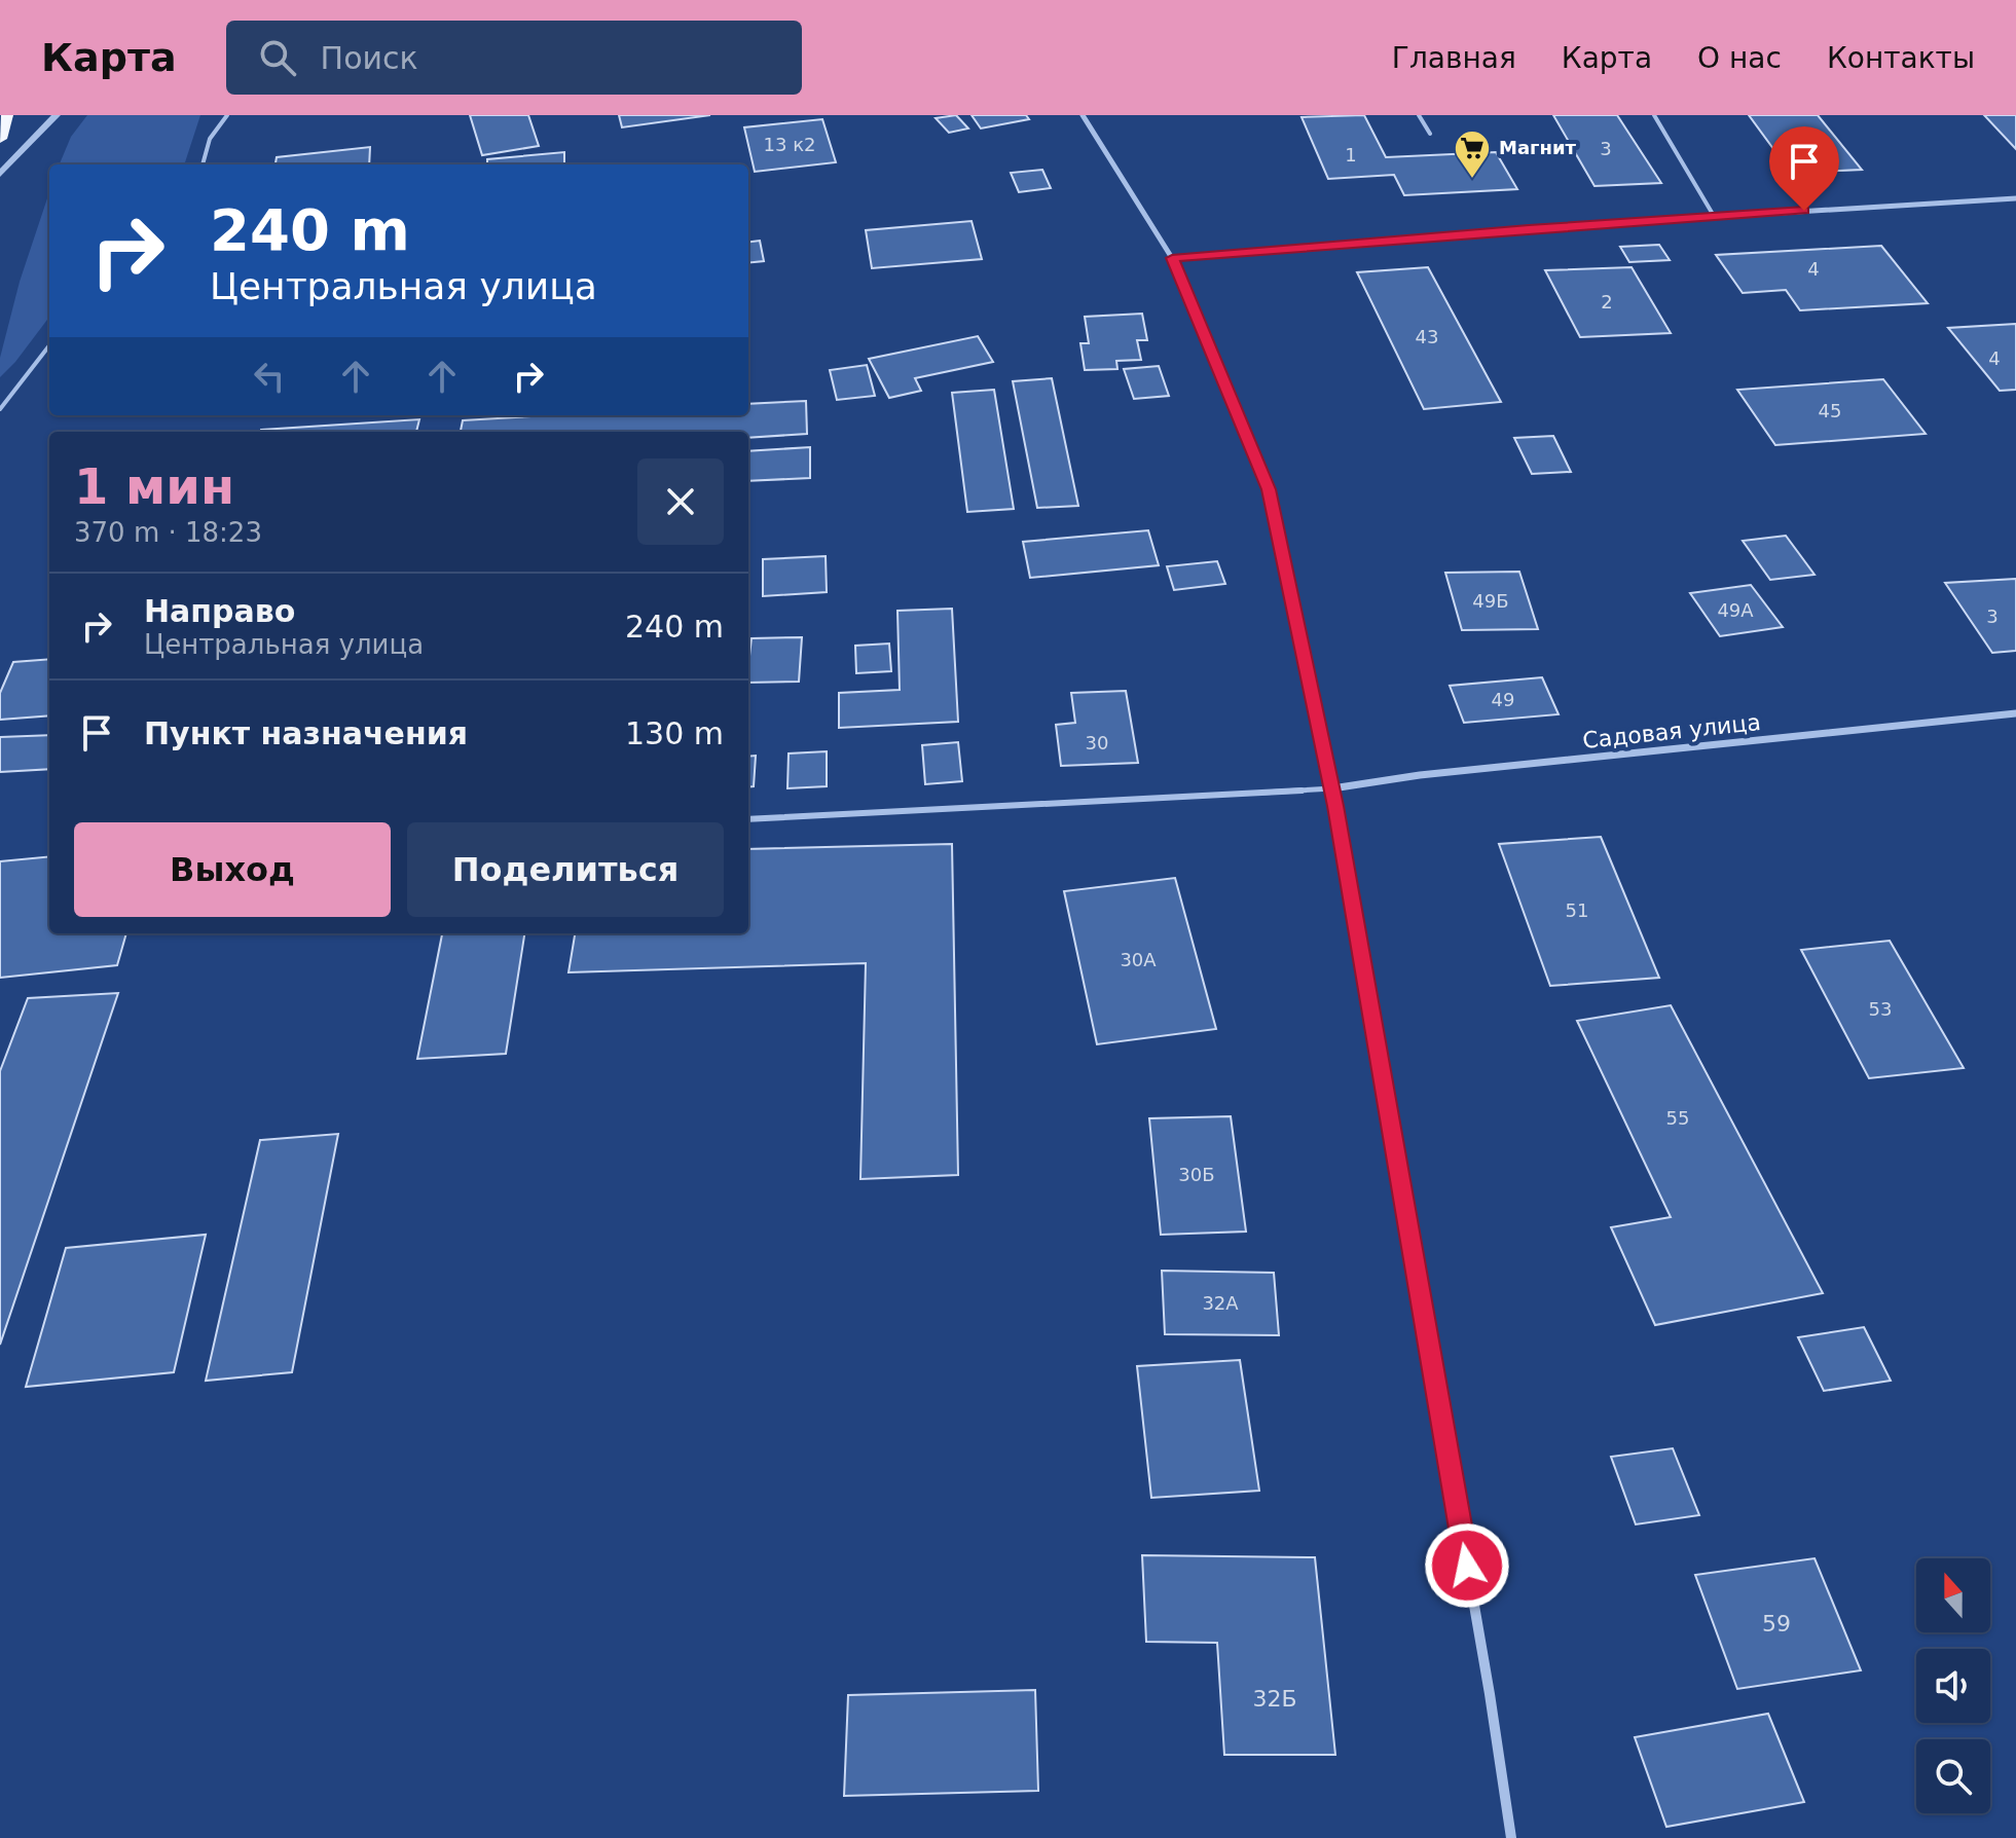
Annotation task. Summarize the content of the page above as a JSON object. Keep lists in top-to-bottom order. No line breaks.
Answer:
{"streets":{"street":["Садовая улица"]},"places":{"supermarket":["Магнит"]},"house_numbers":["13 к2","3","1","4","2","43","4","45","49Б","49А","3","49","30","51","30А","53","55","30Б","32А","59","32Б"],"north":"top","page":{"header":"Карта","search":"Поиск","nav":["Главная","Карта","О нас","Контакты"],"turn":["240 m","Центральная улица"],"heading":["1 мин","370 m · 18:23"],"list":[{"name":"Направо","note":"Центральная улица","value":"240 m"},{"name":"Пункт назначения","value":"130 m"}],"buttons":["Выход","Поделиться"]}}
